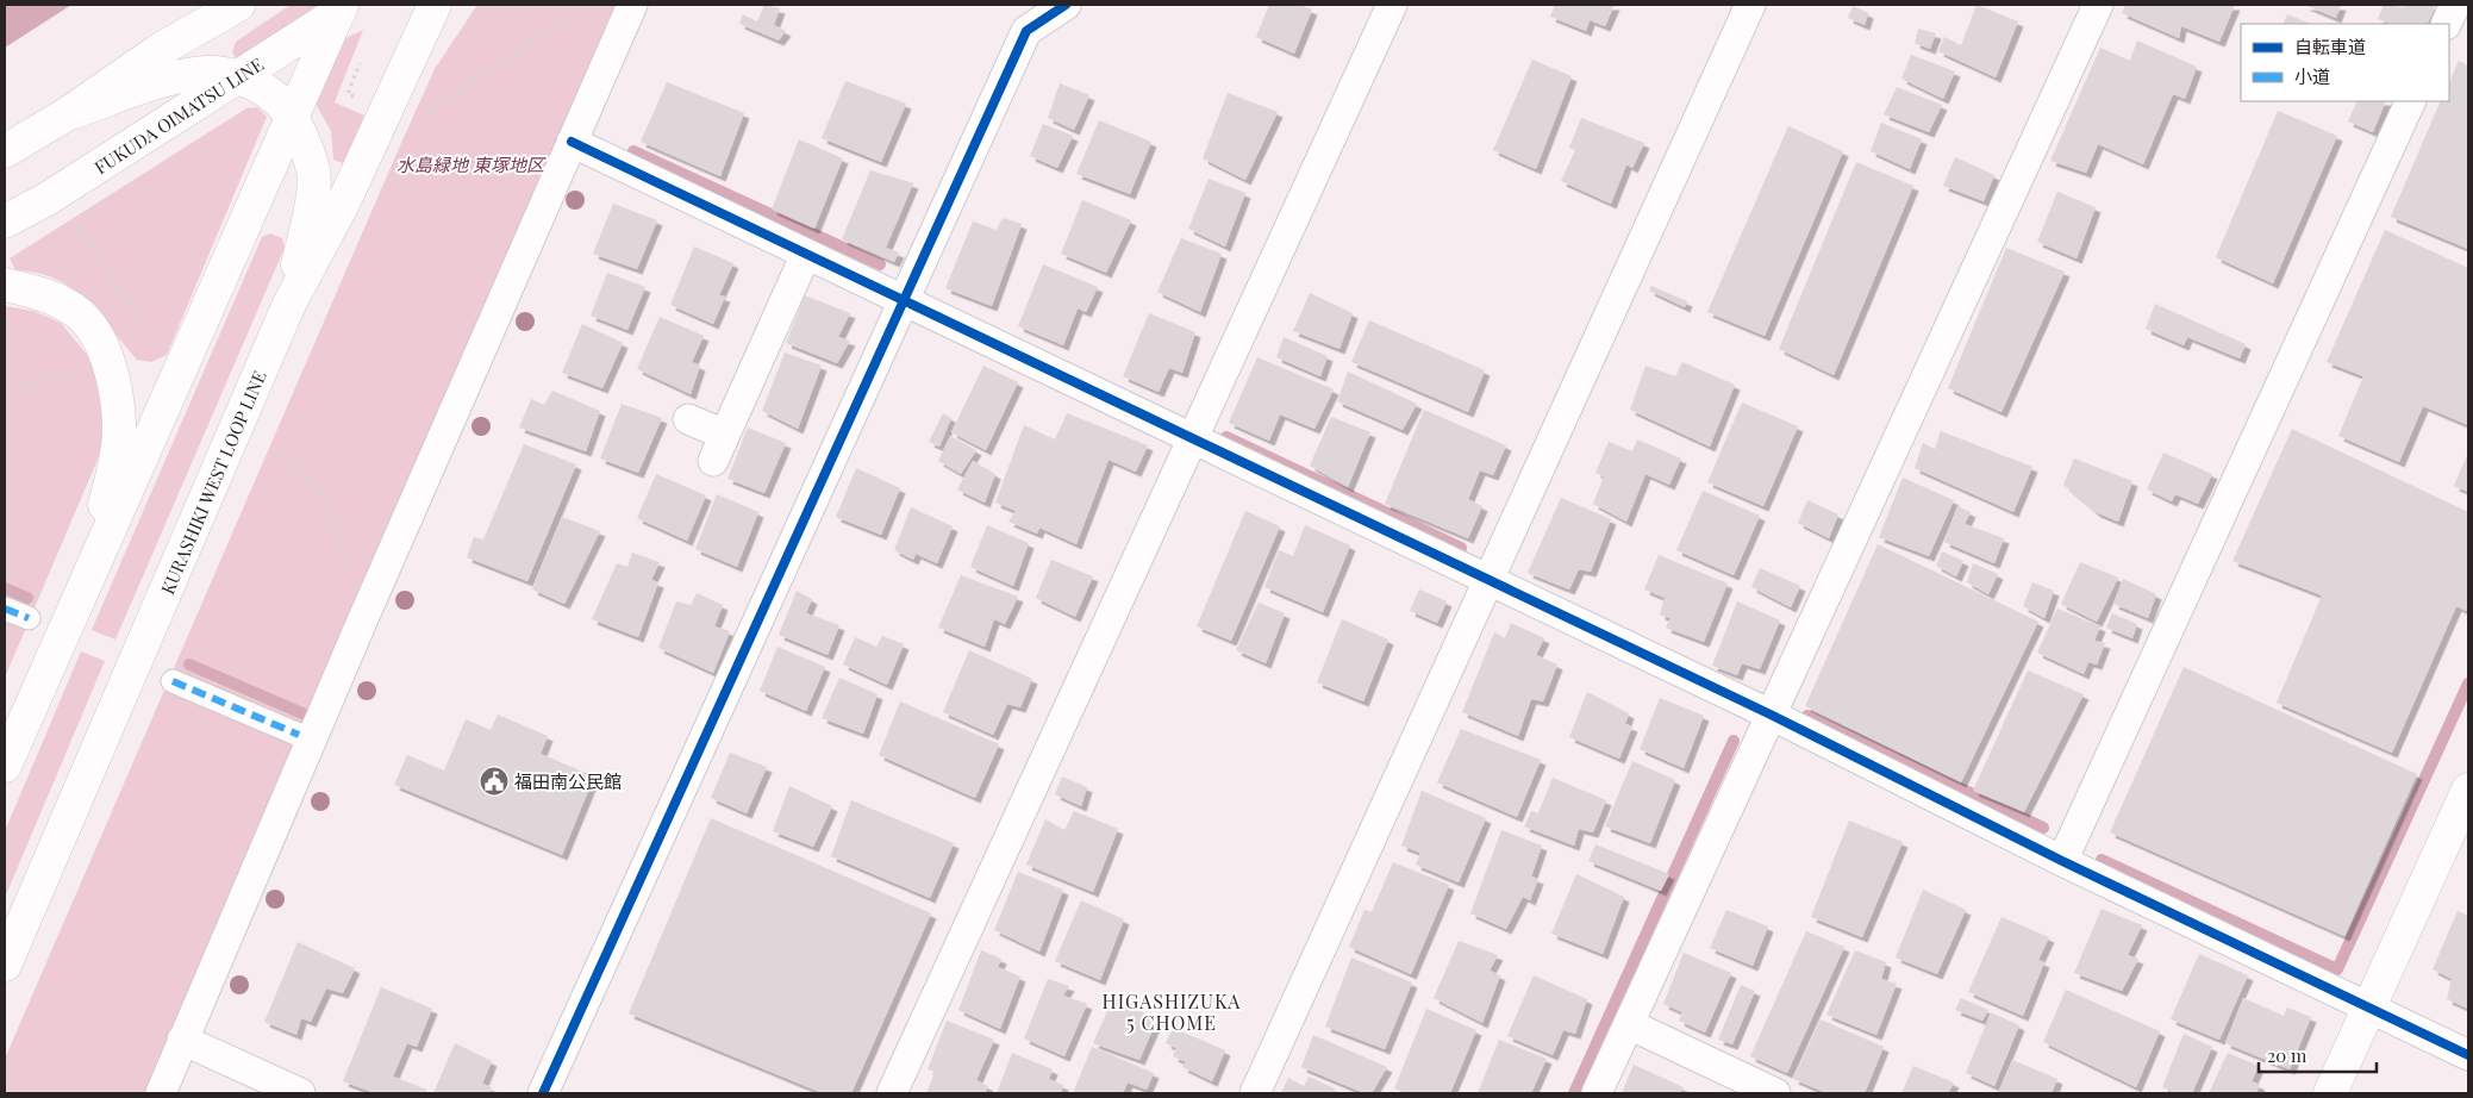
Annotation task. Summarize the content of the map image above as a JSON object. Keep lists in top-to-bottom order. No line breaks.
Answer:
{"streets":{"main road":["FUKUDA OIMATSU LINE","KURASHIKI WEST LOOP LINE"]},"districts":["HIGASHIZUKA 5 CHOME"],"parks":["水島緑地 東塚地区"],"places":{"public building":["福田南公民館"]},"legend":["自転車道","小道"],"scale_bar":"20 m"}
